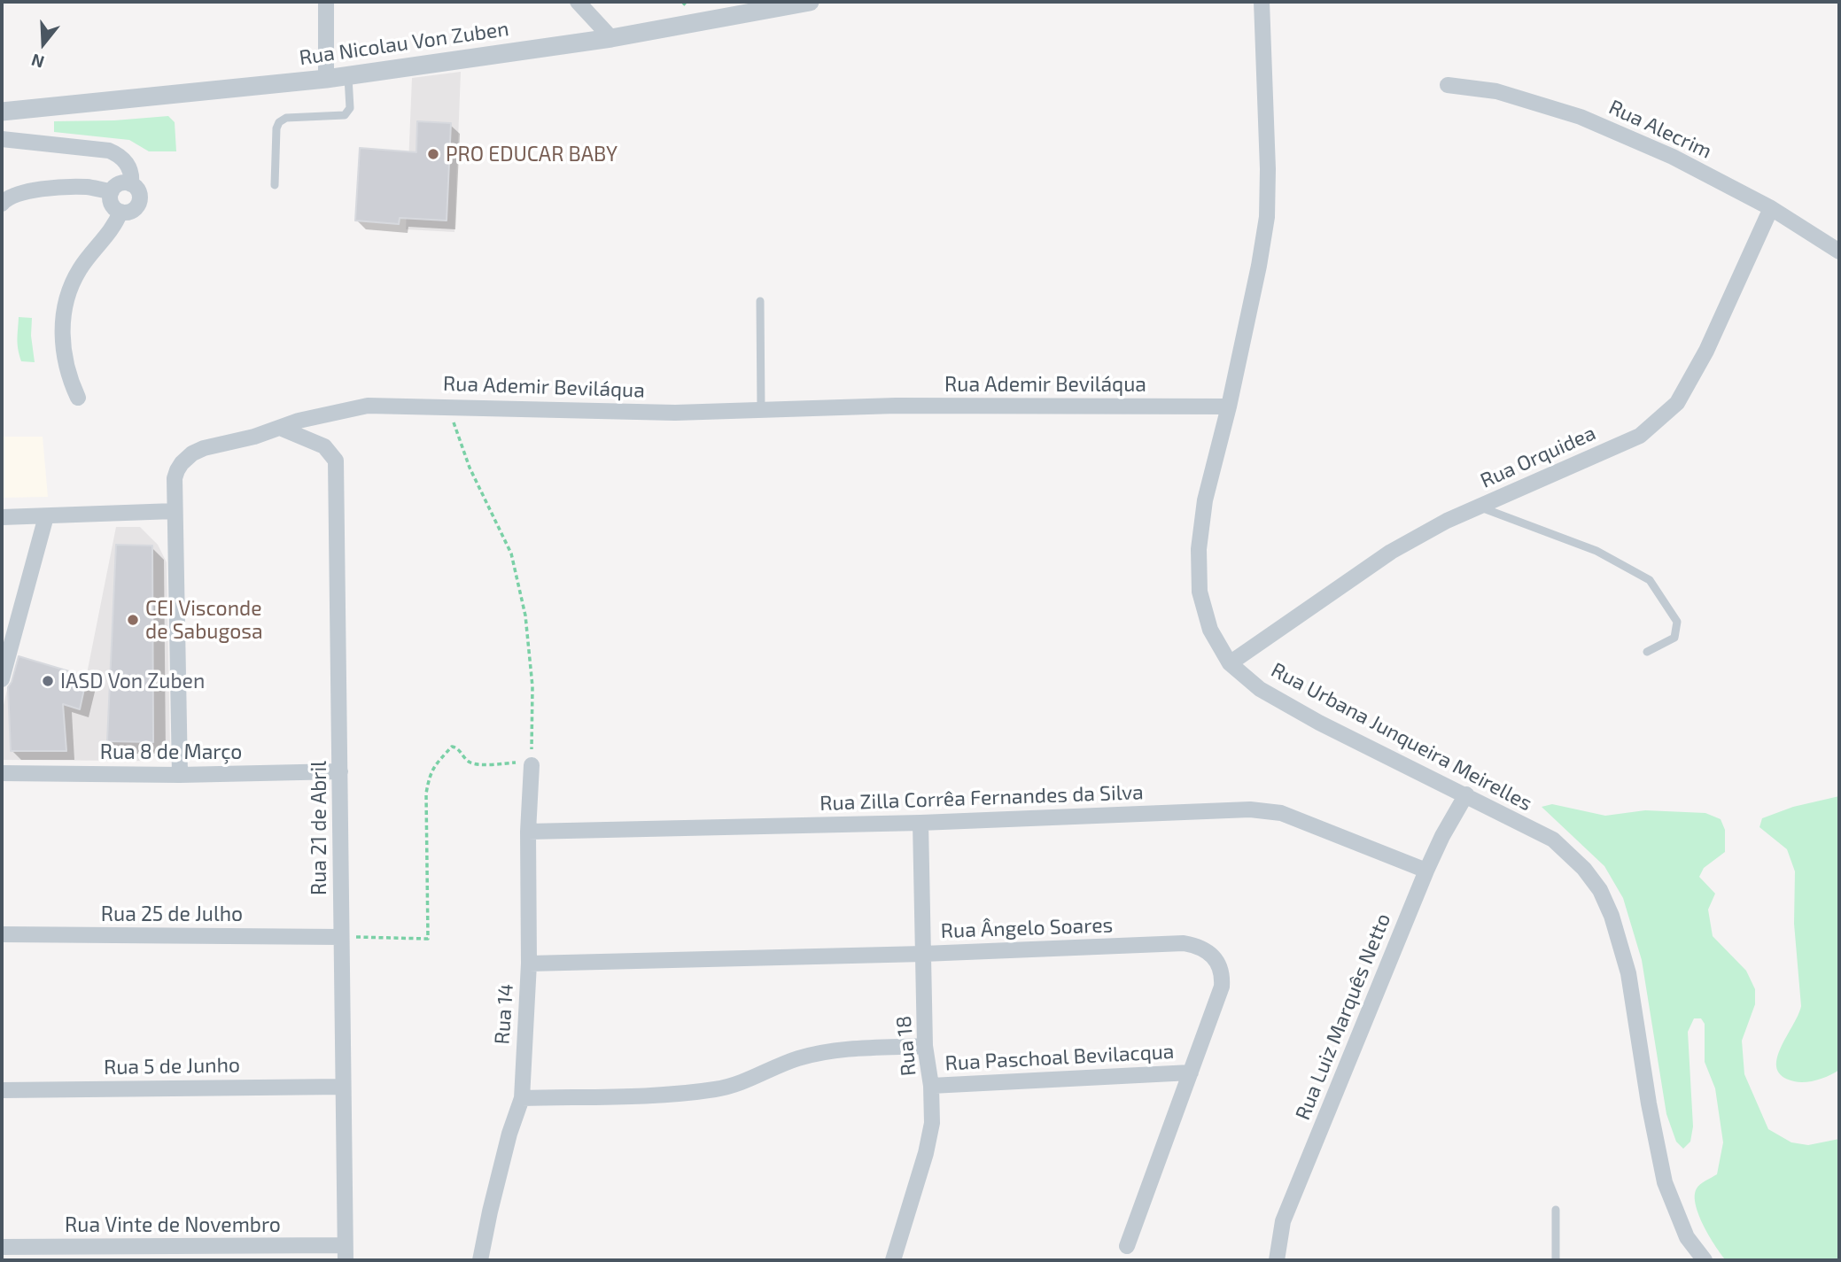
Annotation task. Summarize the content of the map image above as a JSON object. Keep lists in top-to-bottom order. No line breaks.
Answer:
{"streets":{"street":["Rua Nicolau Von Zuben","Rua Alecrim","Rua Ademir Beviláqua","Rua Orquidea","Rua Urbana Junqueira Meirelles","Rua 8 de Março","Rua Zilla Corrêa Fernandes da Silva","Rua 21 de Abril","Rua 25 de Julho","Rua Ângelo Soares","Rua 14","Rua Luiz Marquês Netto","Rua 18","Rua Paschoal Bevilacqua","Rua 5 de Junho","Rua Vinte de Novembro"]},"crossings":[["Rua Alecrim","Rua Orquidea"],["Rua Ademir Beviláqua","Rua Urbana Junqueira Meirelles"],["Rua Ademir Beviláqua","Rua 8 de Março"],["Rua Ademir Beviláqua","Rua 21 de Abril"],["Rua Orquidea","Rua Urbana Junqueira Meirelles"],["Rua Urbana Junqueira Meirelles","Rua Luiz Marquês Netto"],["Rua 8 de Março","Rua 21 de Abril"],["Rua Zilla Corrêa Fernandes da Silva","Rua 14"],["Rua Zilla Corrêa Fernandes da Silva","Rua Luiz Marquês Netto"],["Rua Zilla Corrêa Fernandes da Silva","Rua 18"],["Rua 21 de Abril","Rua 25 de Julho"],["Rua 21 de Abril","Rua 5 de Junho"],["Rua 21 de Abril","Rua Vinte de Novembro"],["Rua Ângelo Soares","Rua 14"],["Rua Ângelo Soares","Rua 18"],["Rua Ângelo Soares","Rua Paschoal Bevilacqua"],["Rua 18","Rua Paschoal Bevilacqua"]],"places":["PRO EDUCAR BABY","CEI Visconde de Sabugosa","IASD Von Zuben"],"north":"bottom"}
